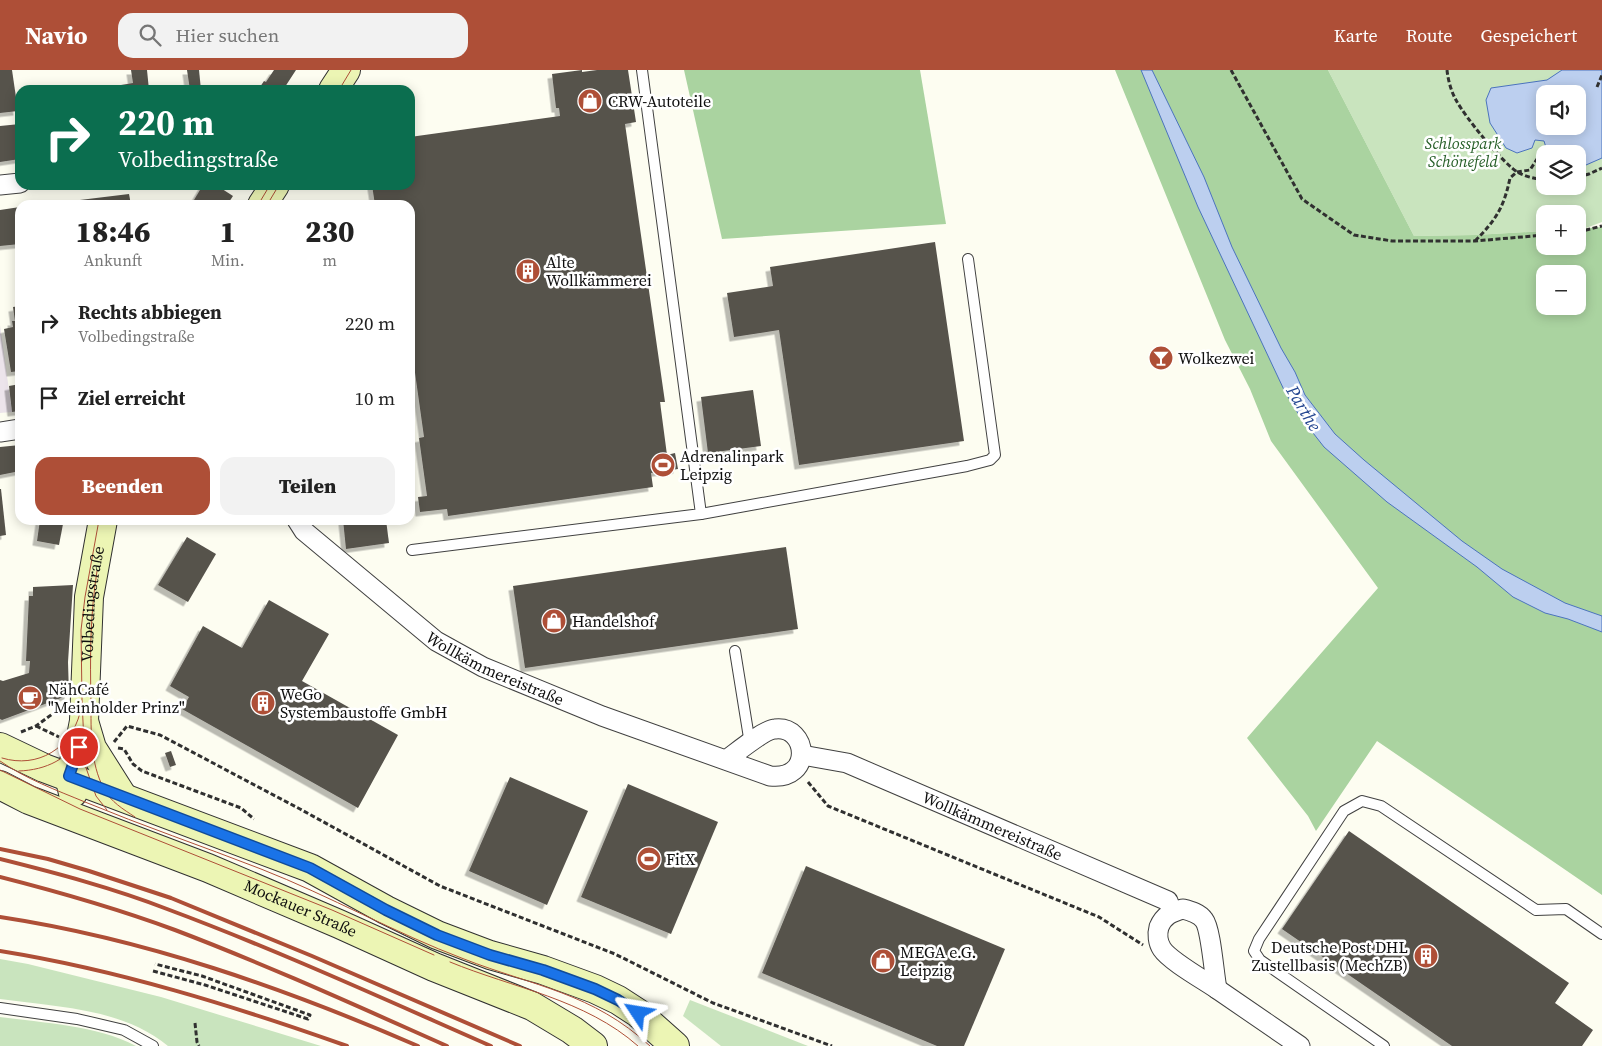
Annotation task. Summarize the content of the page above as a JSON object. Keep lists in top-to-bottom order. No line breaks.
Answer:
{"streets":{"main road":["Volbedingstraße","Mockauer Straße"],"street":["Wollkämmereistraße"]},"crossings":[["Volbedingstraße","Mockauer Straße"]],"water":["Parthe"],"parks":["Schlosspark Schönefeld"],"places":{"shop":["CRW-Autoteile","Handelshof","MEGA e.G. Leipzig"],"building":["Alte Wollkämmerei","WeGo Systembaustoffe GmbH","Deutsche Post DHL Zustellbasis (MechZB)"],"bar":["Wolkezwei"],"sports":["Adrenalinpark Leipzig","FitX"],"cafe":["NähCafé \"Meinholder Prinz\""]},"page":{"header":"Navio","search":"Hier suchen","nav":["Karte","Route","Gespeichert"],"map_buttons":["+","−"],"turn":["220 m","Volbedingstraße"],"eta":["18:46","Ankunft","1","Min.","230","m"],"list":[{"name":"Rechts abbiegen","note":"Volbedingstraße","value":"220 m"},{"name":"Ziel erreicht","value":"10 m"}],"buttons":["Beenden","Teilen"]}}
